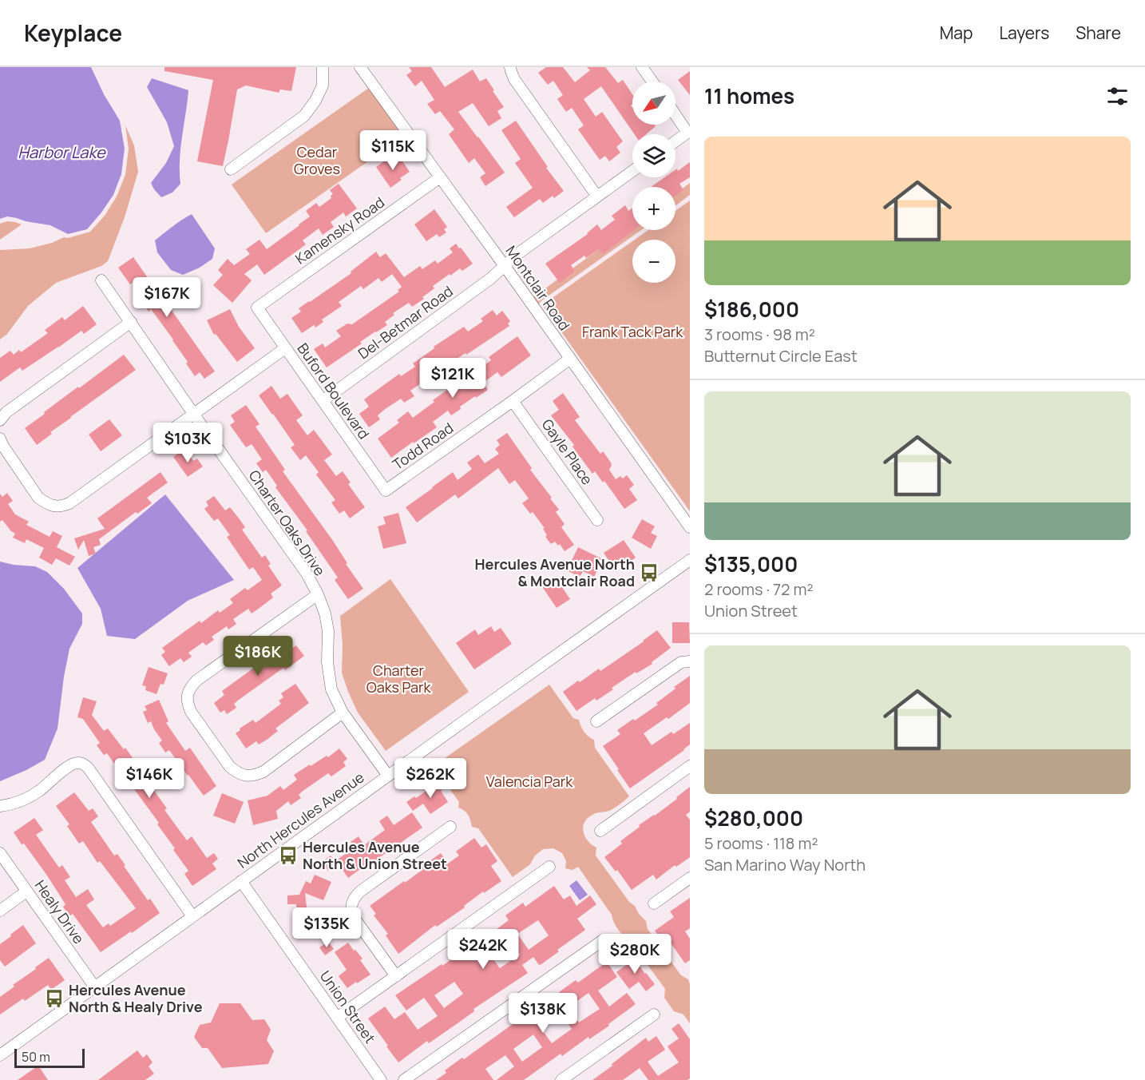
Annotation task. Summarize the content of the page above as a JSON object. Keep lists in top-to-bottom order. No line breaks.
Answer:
{"streets":{"street":["Kamensky Road","Montclair Road","Del-Betmar Road","Buford Boulevard","Todd Road","Gayle Place","Charter Oaks Drive","North Hercules Avenue","Healy Drive","Union Street"]},"crossings":[["Kamensky Road","Montclair Road"],["Kamensky Road","Buford Boulevard"],["Montclair Road","Del-Betmar Road"],["Montclair Road","Todd Road"],["Del-Betmar Road","Buford Boulevard"],["Buford Boulevard","Todd Road"],["Todd Road","Gayle Place"],["Charter Oaks Drive","North Hercules Avenue"],["North Hercules Avenue","Healy Drive"],["North Hercules Avenue","Union Street"]],"water":["Harbor Lake"],"parks":["Cedar Groves","Frank Tack Park","Charter Oaks Park","Valencia Park"],"places":{"bus stop":["Hercules Avenue North & Montclair Road","Hercules Avenue North & Union Street","Hercules Avenue North & Healy Drive"]},"scale_bar":"50 m","north":"bottom left","page":{"header":"Keyplace","nav":["Map","Layers","Share"],"heading":"11 homes","map_buttons":["+","−"],"list":[{"name":"$186,000","note":"3 rooms · 98 m² · Butternut Circle East"},{"name":"$135,000","note":"2 rooms · 72 m² · Union Street"},{"name":"$280,000","note":"5 rooms · 118 m² · San Marino Way North"}],"price":["$115K","$167K","$121K","$103K","$186K","$146K","$262K","$135K","$242K","$280K","$138K"],"scale":"50 m"}}
